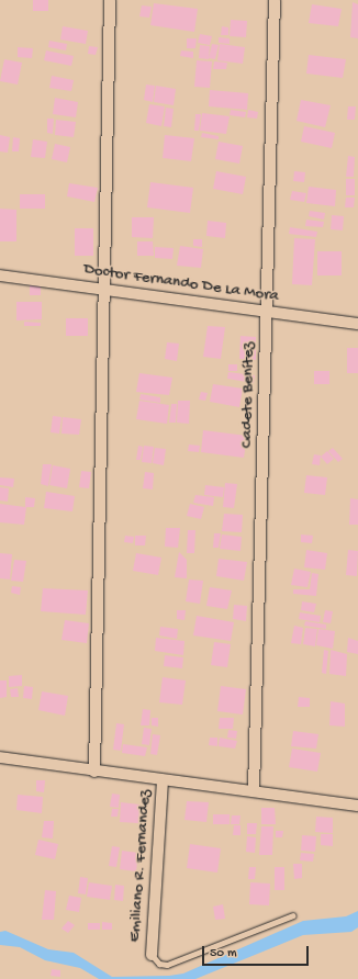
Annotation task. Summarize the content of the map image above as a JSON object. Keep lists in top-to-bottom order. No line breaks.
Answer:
{"streets":{"street":["Doctor Fernando De La Mora","Cadete Benítez","Emiliano R. Fernandez"]},"crossings":[["Doctor Fernando De La Mora","Cadete Benítez"]],"scale_bar":"50 m"}
